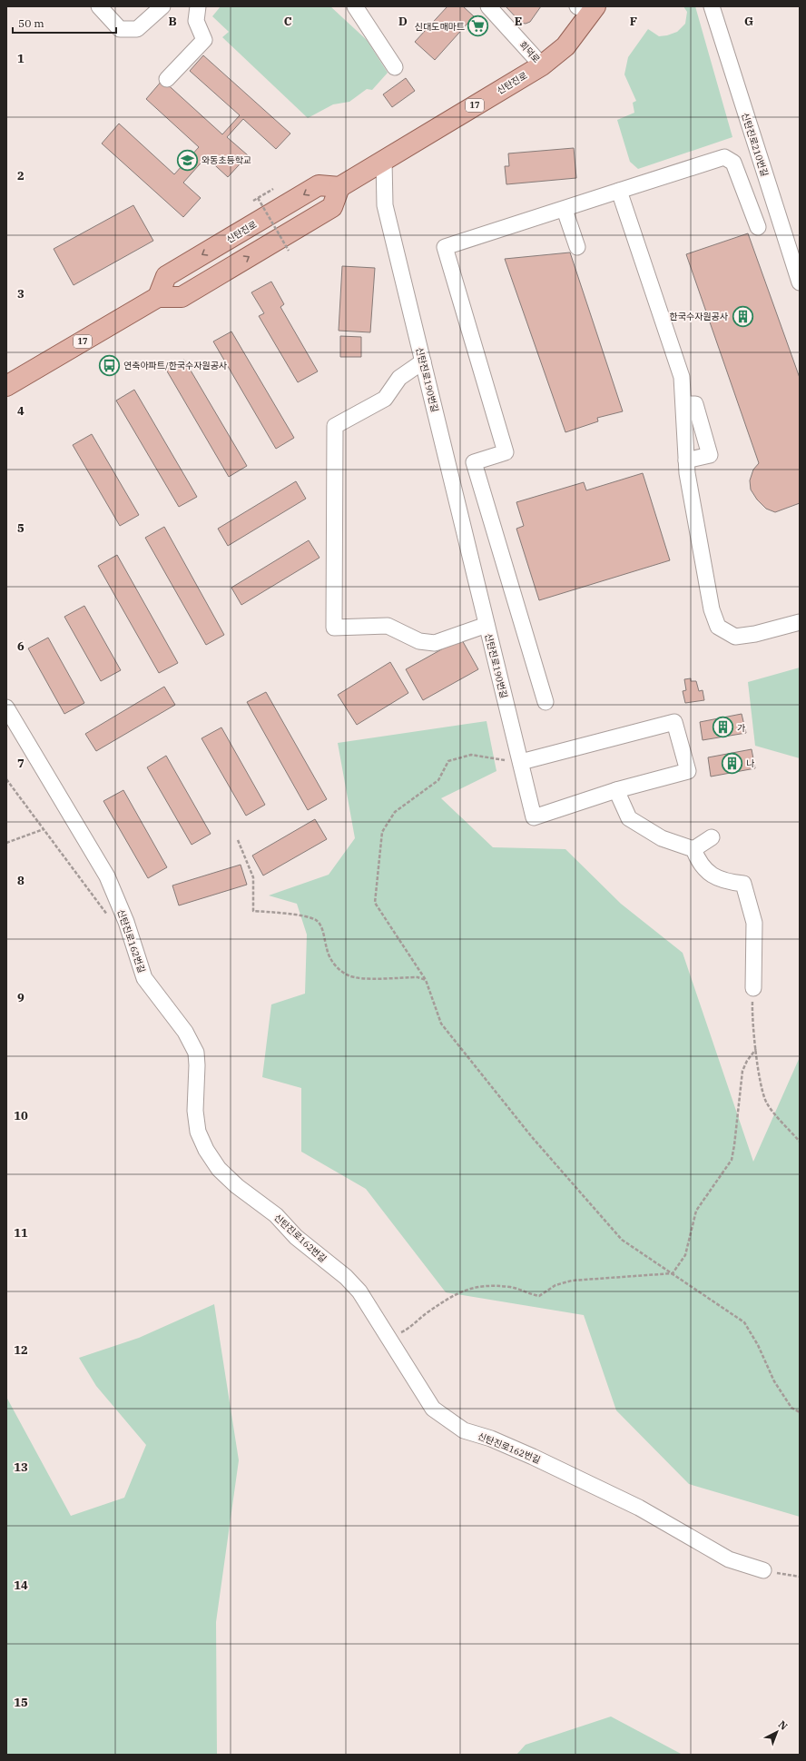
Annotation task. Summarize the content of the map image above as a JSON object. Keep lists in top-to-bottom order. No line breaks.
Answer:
{"streets":{"main road":["신탄진로","17"],"street":["회덕로","신탄진로210번길","신탄진로190번길","신탄진로162번길"]},"crossings":[["회덕로","신탄진로"],["신탄진로","17"],["신탄진로","신탄진로190번길"]],"places":{"supermarket":["신대도매마트"],"school or university":["와동초등학교"],"building":["한국수자원공사","가","나"],"bus stop":["연축아파트/한국수자원공사"]},"scale_bar":"50 m","north":"top right","grid":{"columns":["B","C","D","E","F","G"],"rows":["1","2","3","4","5","6","7","8","9","10","11","12","13","14","15"]}}
